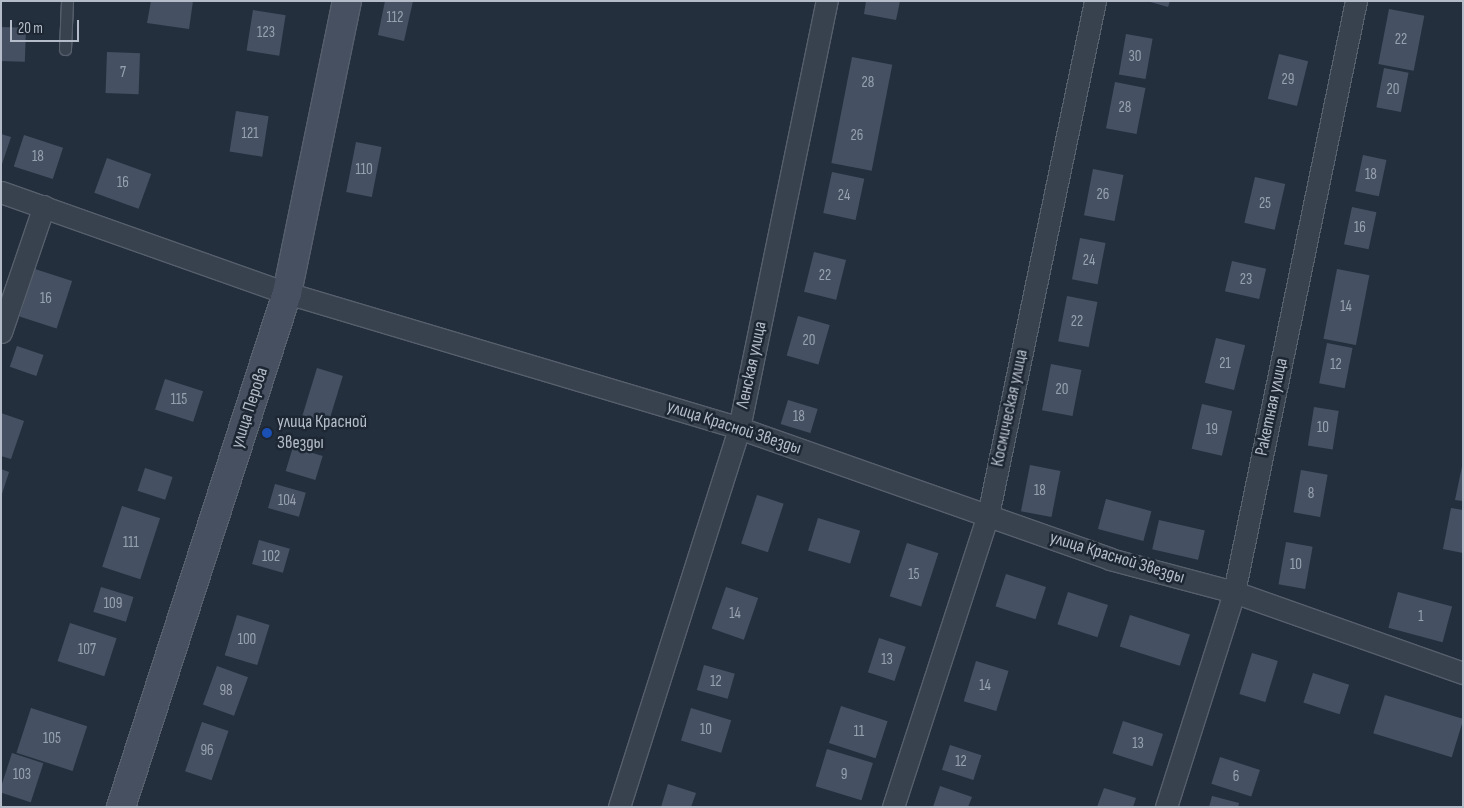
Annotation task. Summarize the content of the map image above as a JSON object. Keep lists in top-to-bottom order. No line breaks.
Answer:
{"streets":{"main road":["улица Перова"],"street":["Ленская улица","Ракетная улица","Космическая улица","улица Красной Звезды"]},"crossings":[["Ленская улица","улица Красной Звезды"],["Ракетная улица","улица Красной Звезды"],["улица Перова","улица Красной Звезды"],["Космическая улица","улица Красной Звезды"]],"places":["улица Красной Звезды"],"house_numbers":["112","123","22","30","7","29","28","20","28","121","26","18","110","18","16","26","24","25","16","24","22","23","16","14","22","20","21","12","20","115","18","10","19","18","8","104","111","102","10","15","109","14","1","100","107","13","12","14","98","10","11","105","13","96","12","103","9","6"],"scale_bar":"20 m"}
